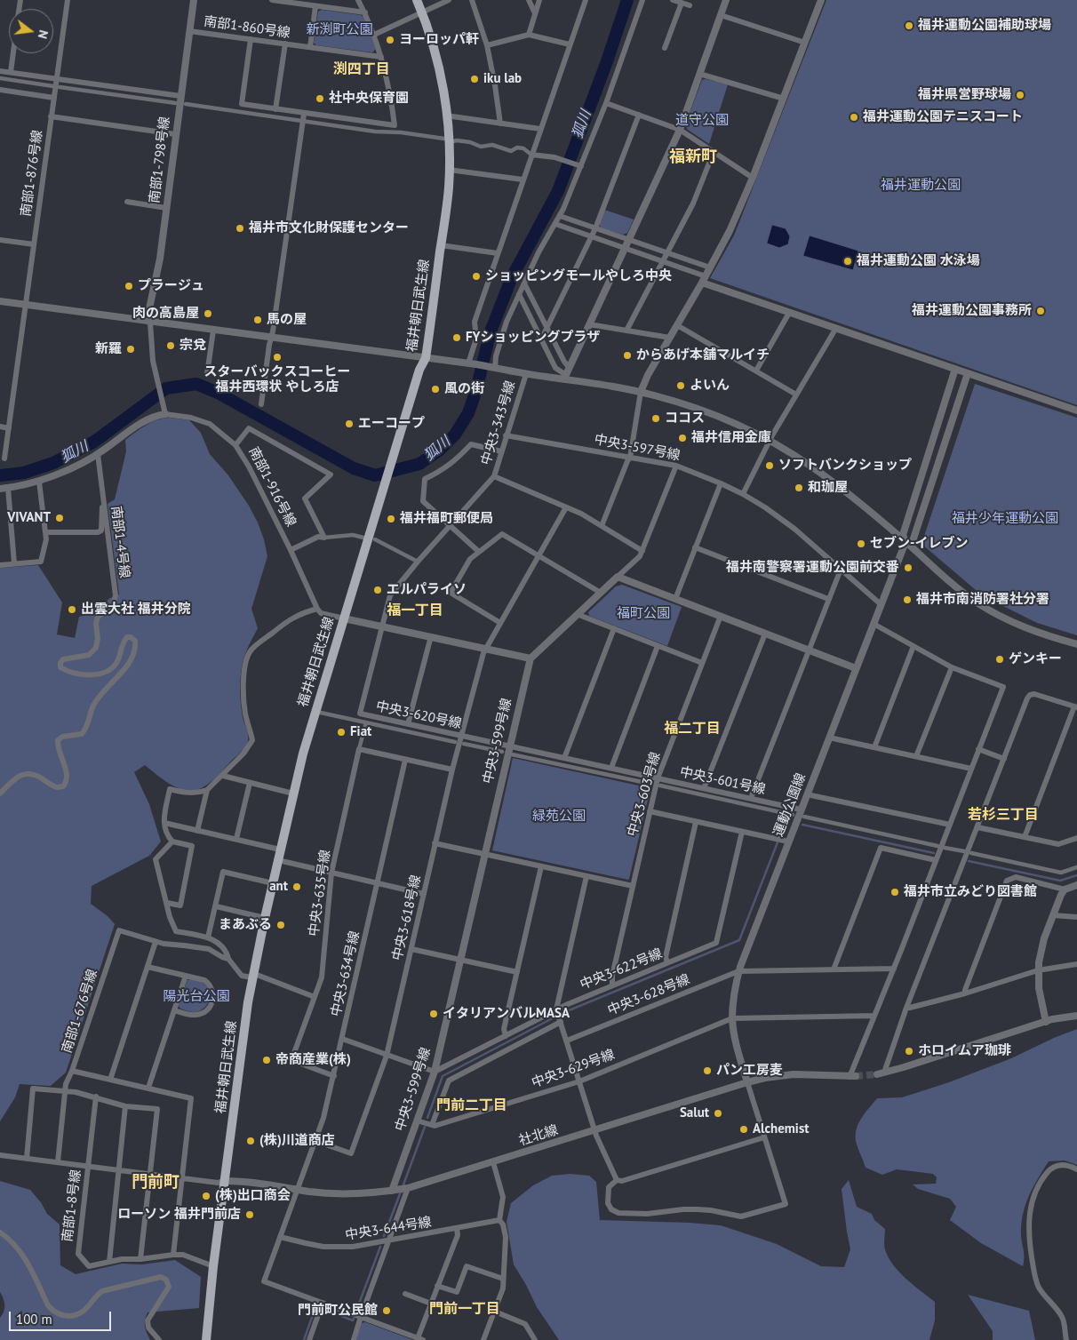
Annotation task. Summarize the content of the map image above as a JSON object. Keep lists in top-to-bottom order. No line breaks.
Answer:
{"streets":{"main road":["福井朝日武生線"],"street":["南部1-860号線","南部1-798号線","南部1-876号線","中央3-343号線","中央3-597号線","南部1-916号線","南部1-4号線","中央3-620号線","中央3-599号線","中央3-601号線","中央3-603号線","運動公園線","中央3-635号線","中央3-618号線","中央3-622号線","中央3-634号線","中央3-628号線","南部1-676号線","中央3-629号線","社北線","南部1-8号線","中央3-644号線"]},"crossings":[["南部1-860号線","南部1-798号線"],["福井朝日武生線","南部1-676号線"],["福井朝日武生線","社北線"],["福井朝日武生線","南部1-8号線"],["中央3-343号線","中央3-597号線"],["中央3-343号線","中央3-620号線"],["中央3-597号線","運動公園線"],["南部1-916号線","南部1-4号線"],["中央3-620号線","中央3-599号線"],["中央3-620号線","中央3-601号線"],["中央3-620号線","中央3-618号線"],["中央3-599号線","中央3-601号線"],["中央3-599号線","中央3-622号線"],["中央3-599号線","社北線"],["中央3-601号線","中央3-603号線"],["中央3-601号線","運動公園線"],["中央3-603号線","中央3-622号線"],["運動公園線","中央3-628号線"],["運動公園線","中央3-629号線"],["運動公園線","社北線"],["中央3-635号線","中央3-634号線"],["中央3-635号線","南部1-676号線"],["中央3-618号線","中央3-634号線"],["中央3-634号線","社北線"],["中央3-634号線","中央3-644号線"]],"districts":["渕四丁目","福新町","福一丁目","福二丁目","若杉三丁目","門前二丁目","門前町","門前一丁目"],"water":["狐川"],"parks":["新渕町公園","道守公園","福井運動公園","福井少年運動公園","福町公園","緑苑公園","陽光台公園"],"places":["福井運動公園補助球場","ヨーロッパ軒","iku lab","福井県営野球場","社中央保育園","福井運動公園テニスコート","福井市文化財保護センター","福井運動公園 水泳場","ショッピングモールやしろ中央","プラージュ","福井運動公園事務所","肉の高島屋","馬の屋","FYショッピングプラザ","宗兌","新羅","からあげ本舗マルイチ","スターバックスコーヒー 福井西環状 やしろ店","よいん","風の街","ココス","エーコープ","福井信用金庫","ソフトバンクショップ","和珈屋","VIVANT","福井福町郵便局","セブン-イレブン","福井南警察署運動公園前交番","エルパライソ","福井市南消防署社分署","出雲大社 福井分院","ゲンキー","Fiat","ant","福井市立みどり図書館","まあぶる","イタリアンバルMASA","ホロイムア珈琲","帝商産業(株)","パン工房麦","Salut","Alchemist","(株)川道商店","(株)出口商会","ローソン 福井門前店","門前町公民館"],"scale_bar":"100 m","north":"right"}
